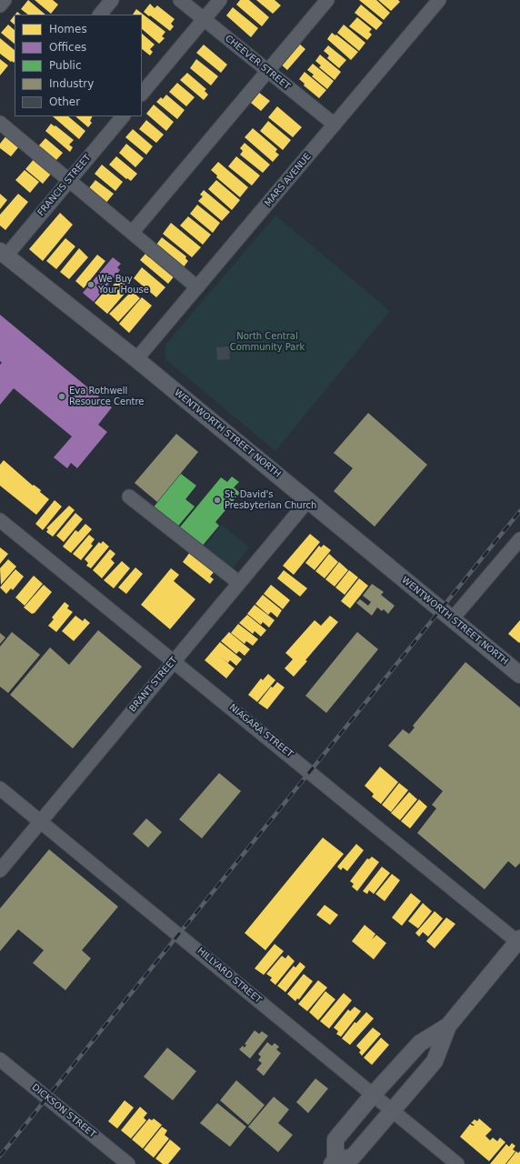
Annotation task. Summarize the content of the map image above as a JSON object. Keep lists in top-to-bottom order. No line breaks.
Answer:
{"streets":{"main road":["WENTWORTH STREET NORTH"],"street":["CHEEVER STREET","MARS AVENUE","FRANCIS STREET","BRANT STREET","NIAGARA STREET","HILLYARD STREET","DICKSON STREET"]},"crossings":[["CHEEVER STREET","MARS AVENUE"],["MARS AVENUE","WENTWORTH STREET NORTH"],["FRANCIS STREET","WENTWORTH STREET NORTH"],["WENTWORTH STREET NORTH","BRANT STREET"],["BRANT STREET","NIAGARA STREET"],["BRANT STREET","HILLYARD STREET"]],"parks":["North Central Community Park"],"places":["We Buy Your House","Eva Rothwell Resource Centre","St. David's Presbyterian Church"],"legend":["Homes","Offices","Public","Industry","Other"]}
